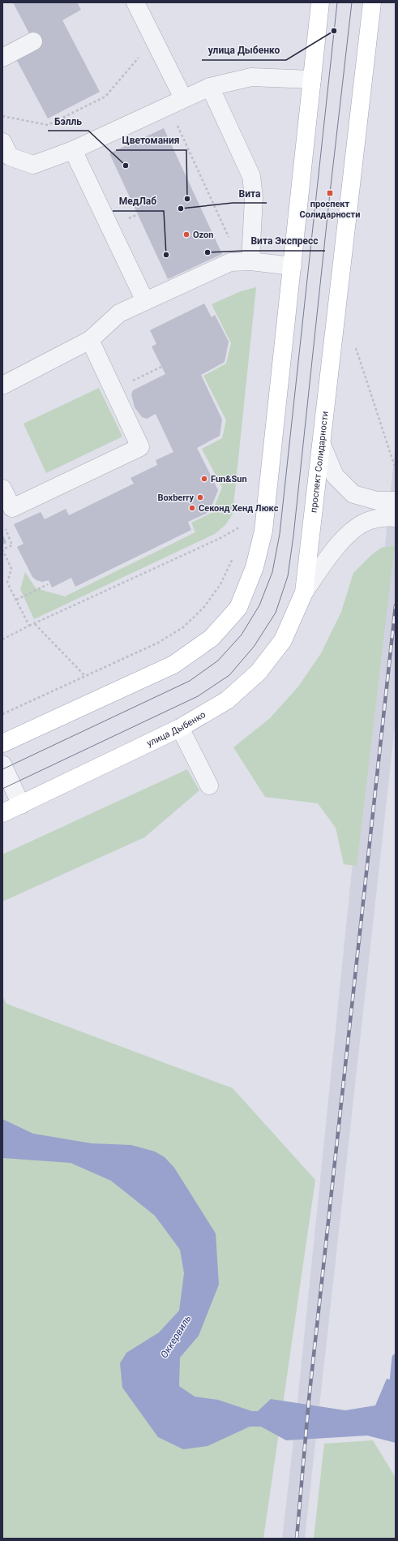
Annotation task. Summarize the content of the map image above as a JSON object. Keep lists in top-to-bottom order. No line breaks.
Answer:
{"streets":{"main road":["проспект Солидарности","улица Дыбенко"]},"crossings":[["проспект Солидарности","улица Дыбенко"]],"water":["Оккервиль"],"places":{"other":["улица Дыбенко","Бэлль","Цветомания","Вита","Ozon","Вита Экспресс","МедЛаб","Fun&Sun","Boxberry","Секонд Хенд Люкс"],"transit":["проспект Солидарности"]}}
